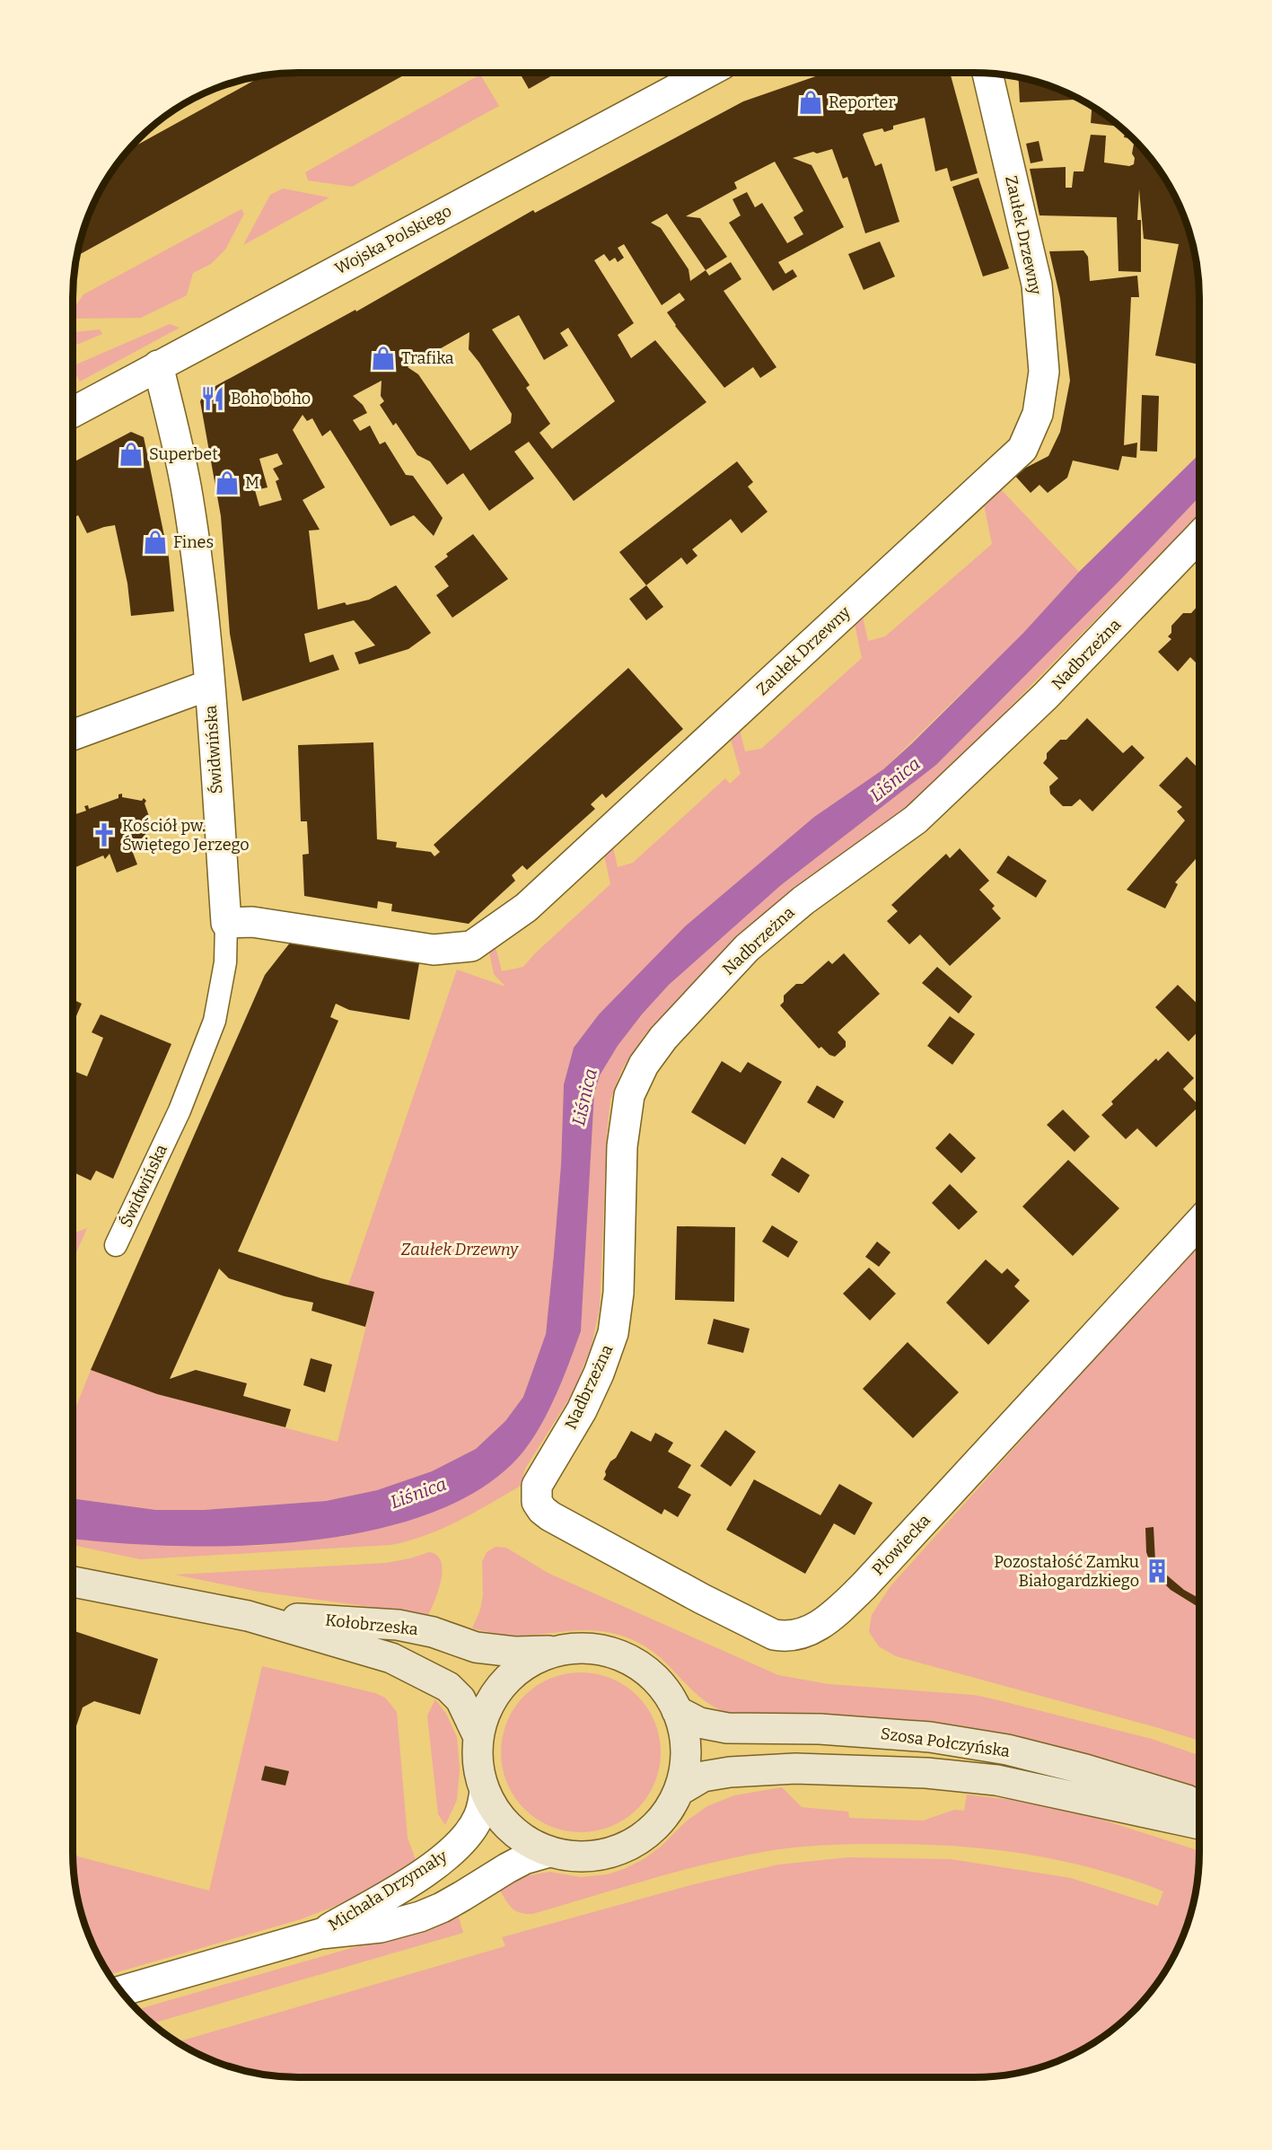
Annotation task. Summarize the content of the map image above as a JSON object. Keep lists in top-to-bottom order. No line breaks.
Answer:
{"streets":{"main road":["Kołobrzeska","Szosa Połczyńska"],"street":["Zaułek Drzewny","Wojska Polskiego","Nadbrzeżna","Świdwińska","Płowiecka","Michała Drzymały"]},"crossings":[["Zaułek Drzewny","Świdwińska"],["Wojska Polskiego","Świdwińska"],["Nadbrzeżna","Płowiecka"]],"water":["Liśnica"],"parks":["Zaułek Drzewny"],"places":{"shop":["Reporter","Trafika","Superbet","M","Fines"],"restaurant":["Boho boho"],"church":["Kościół pw. Świętego Jerzego"],"building":["Pozostałość Zamku Białogardzkiego"]}}
